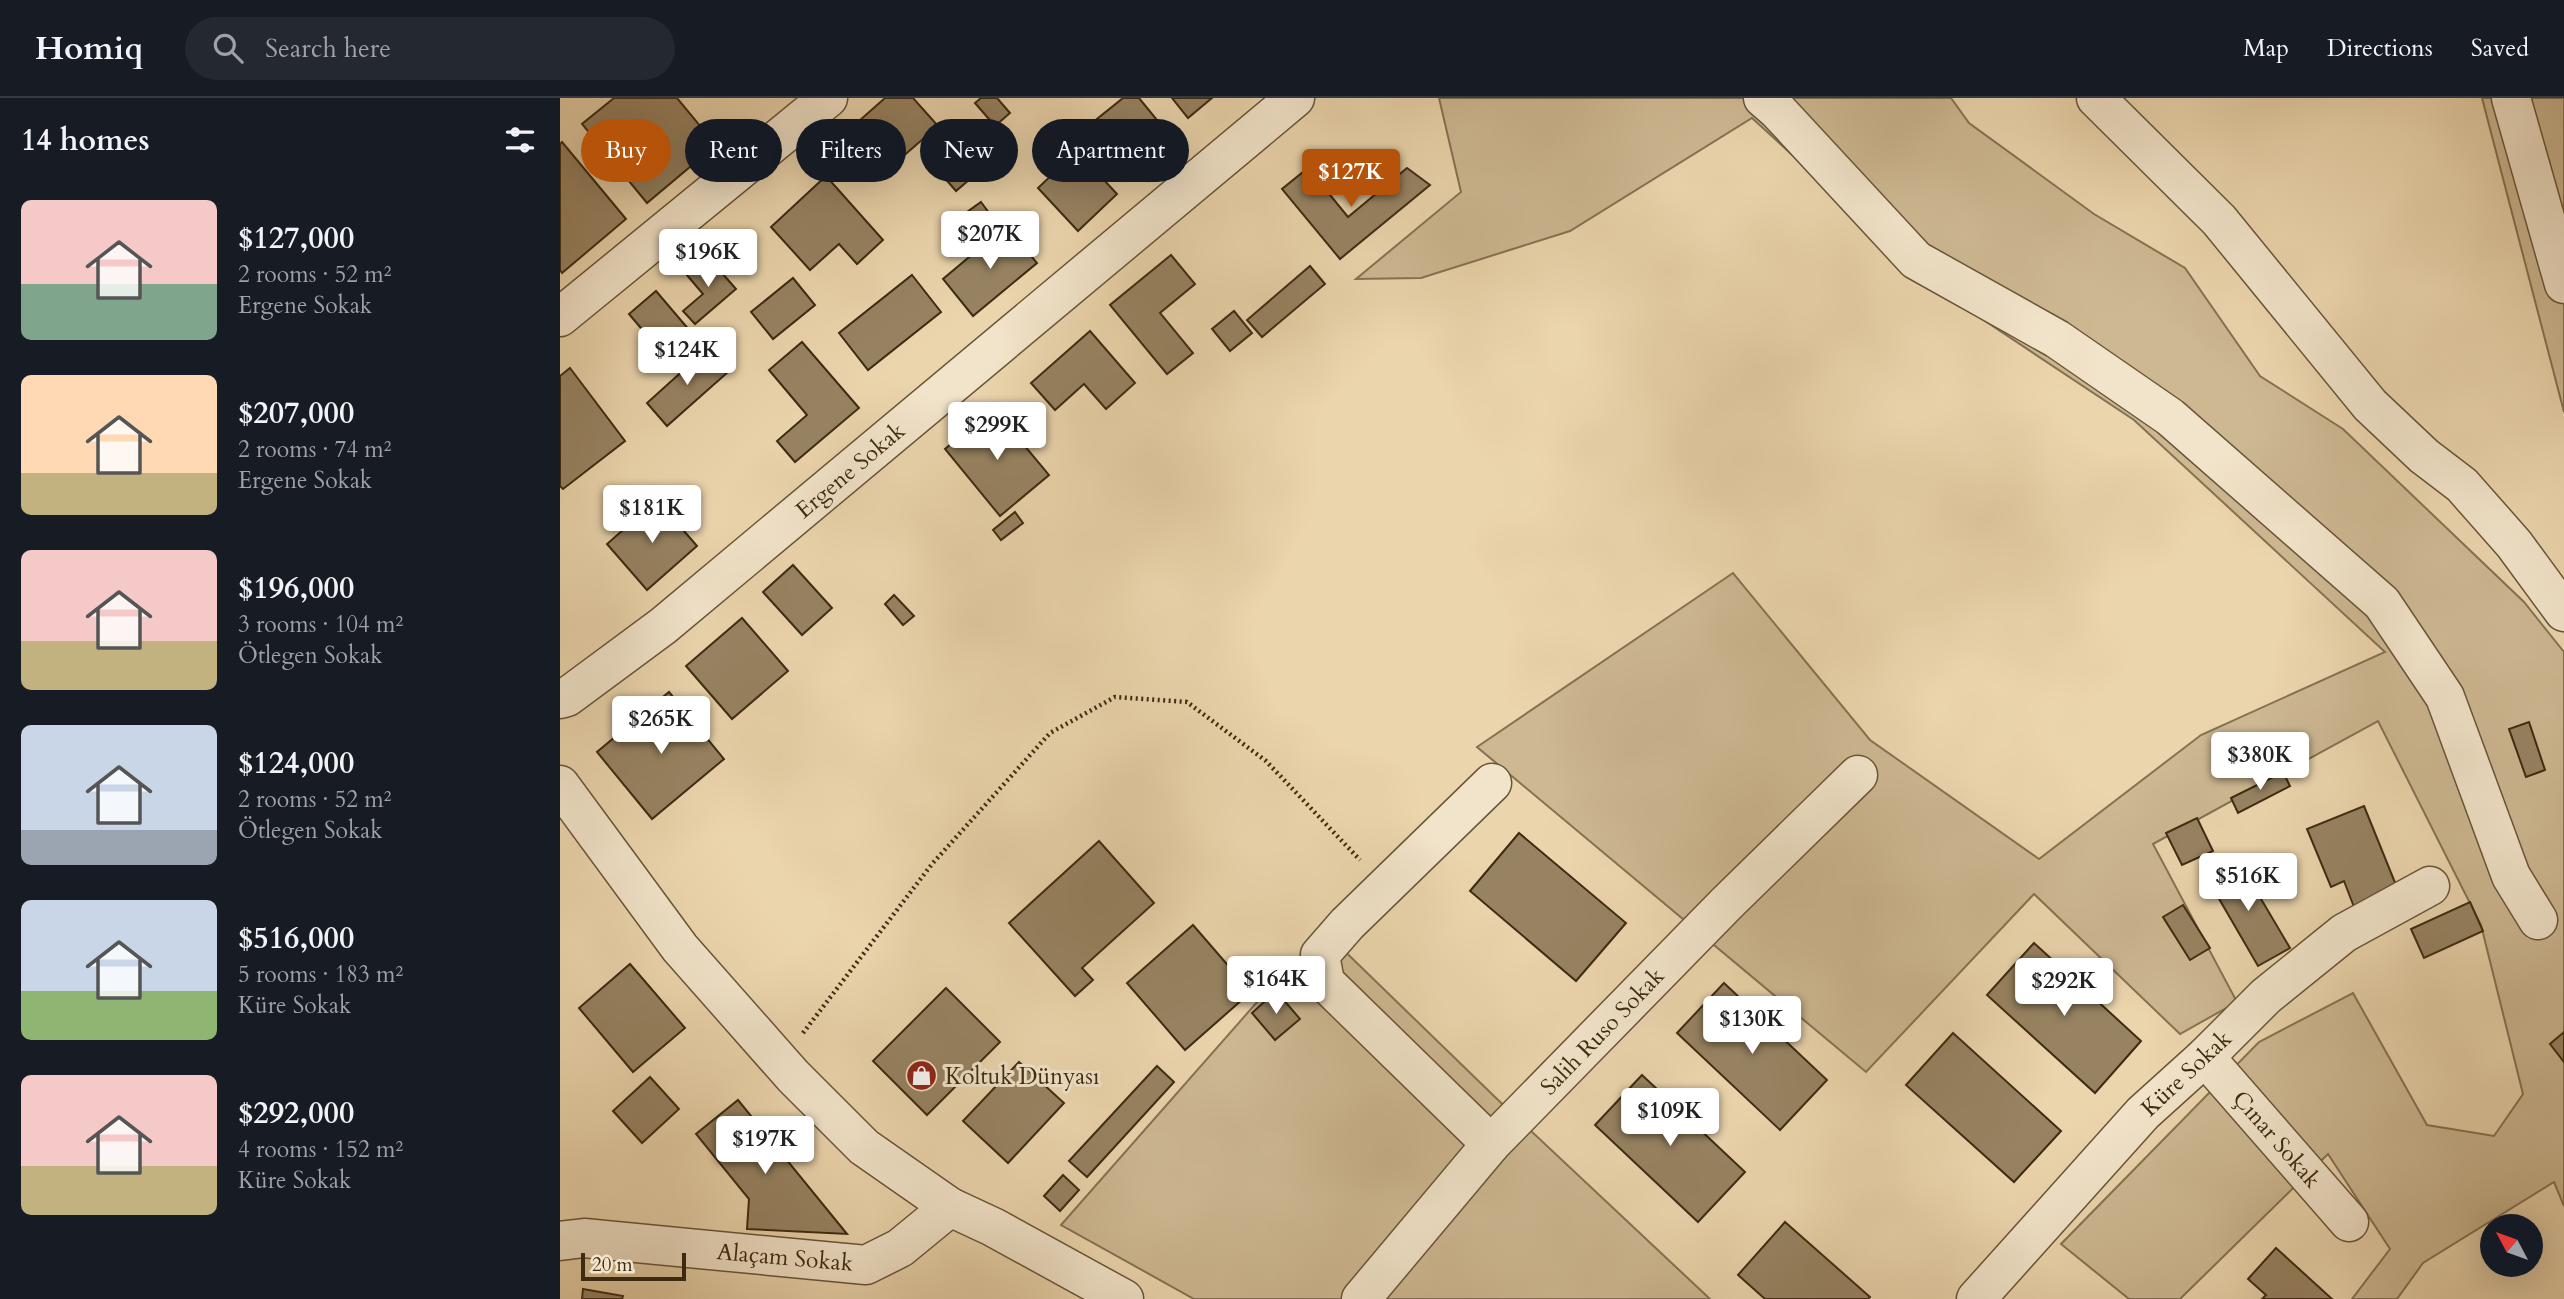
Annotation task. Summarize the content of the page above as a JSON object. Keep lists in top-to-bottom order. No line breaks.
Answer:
{"streets":{"street":["Ergene Sokak","Salih Ruso Sokak","Küre Sokak","Çınar Sokak","Alaçam Sokak"]},"crossings":[["Küre Sokak","Çınar Sokak"]],"places":{"shop":["Koltuk Dünyası"]},"scale_bar":"20 m","north":"top left","page":{"header":"Homiq","search":"Search here","nav":["Map","Directions","Saved"],"heading":"14 homes","chip":["Buy","Rent","Filters","New","Apartment"],"price":["$127K","$207K","$196K","$124K","$299K","$181K","$265K","$380K","$516K","$164K","$292K","$130K","$109K","$197K"],"list":[{"name":"$127,000","note":"2 rooms · 52 m² · Ergene Sokak"},{"name":"$207,000","note":"2 rooms · 74 m² · Ergene Sokak"},{"name":"$196,000","note":"3 rooms · 104 m² · Ötlegen Sokak"},{"name":"$124,000","note":"2 rooms · 52 m² · Ötlegen Sokak"},{"name":"$516,000","note":"5 rooms · 183 m² · Küre Sokak"},{"name":"$292,000","note":"4 rooms · 152 m² · Küre Sokak"}],"scale":"20 m"}}
